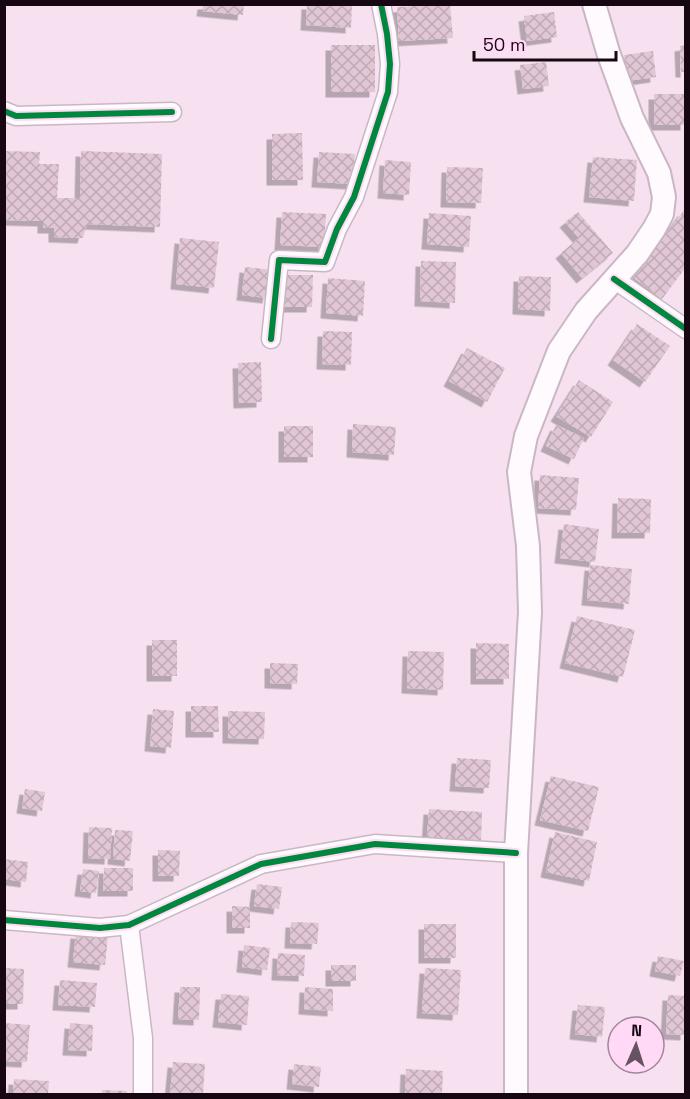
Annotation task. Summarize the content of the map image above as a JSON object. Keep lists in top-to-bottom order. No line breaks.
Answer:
{"scale_bar":"50 m","north":"top"}
